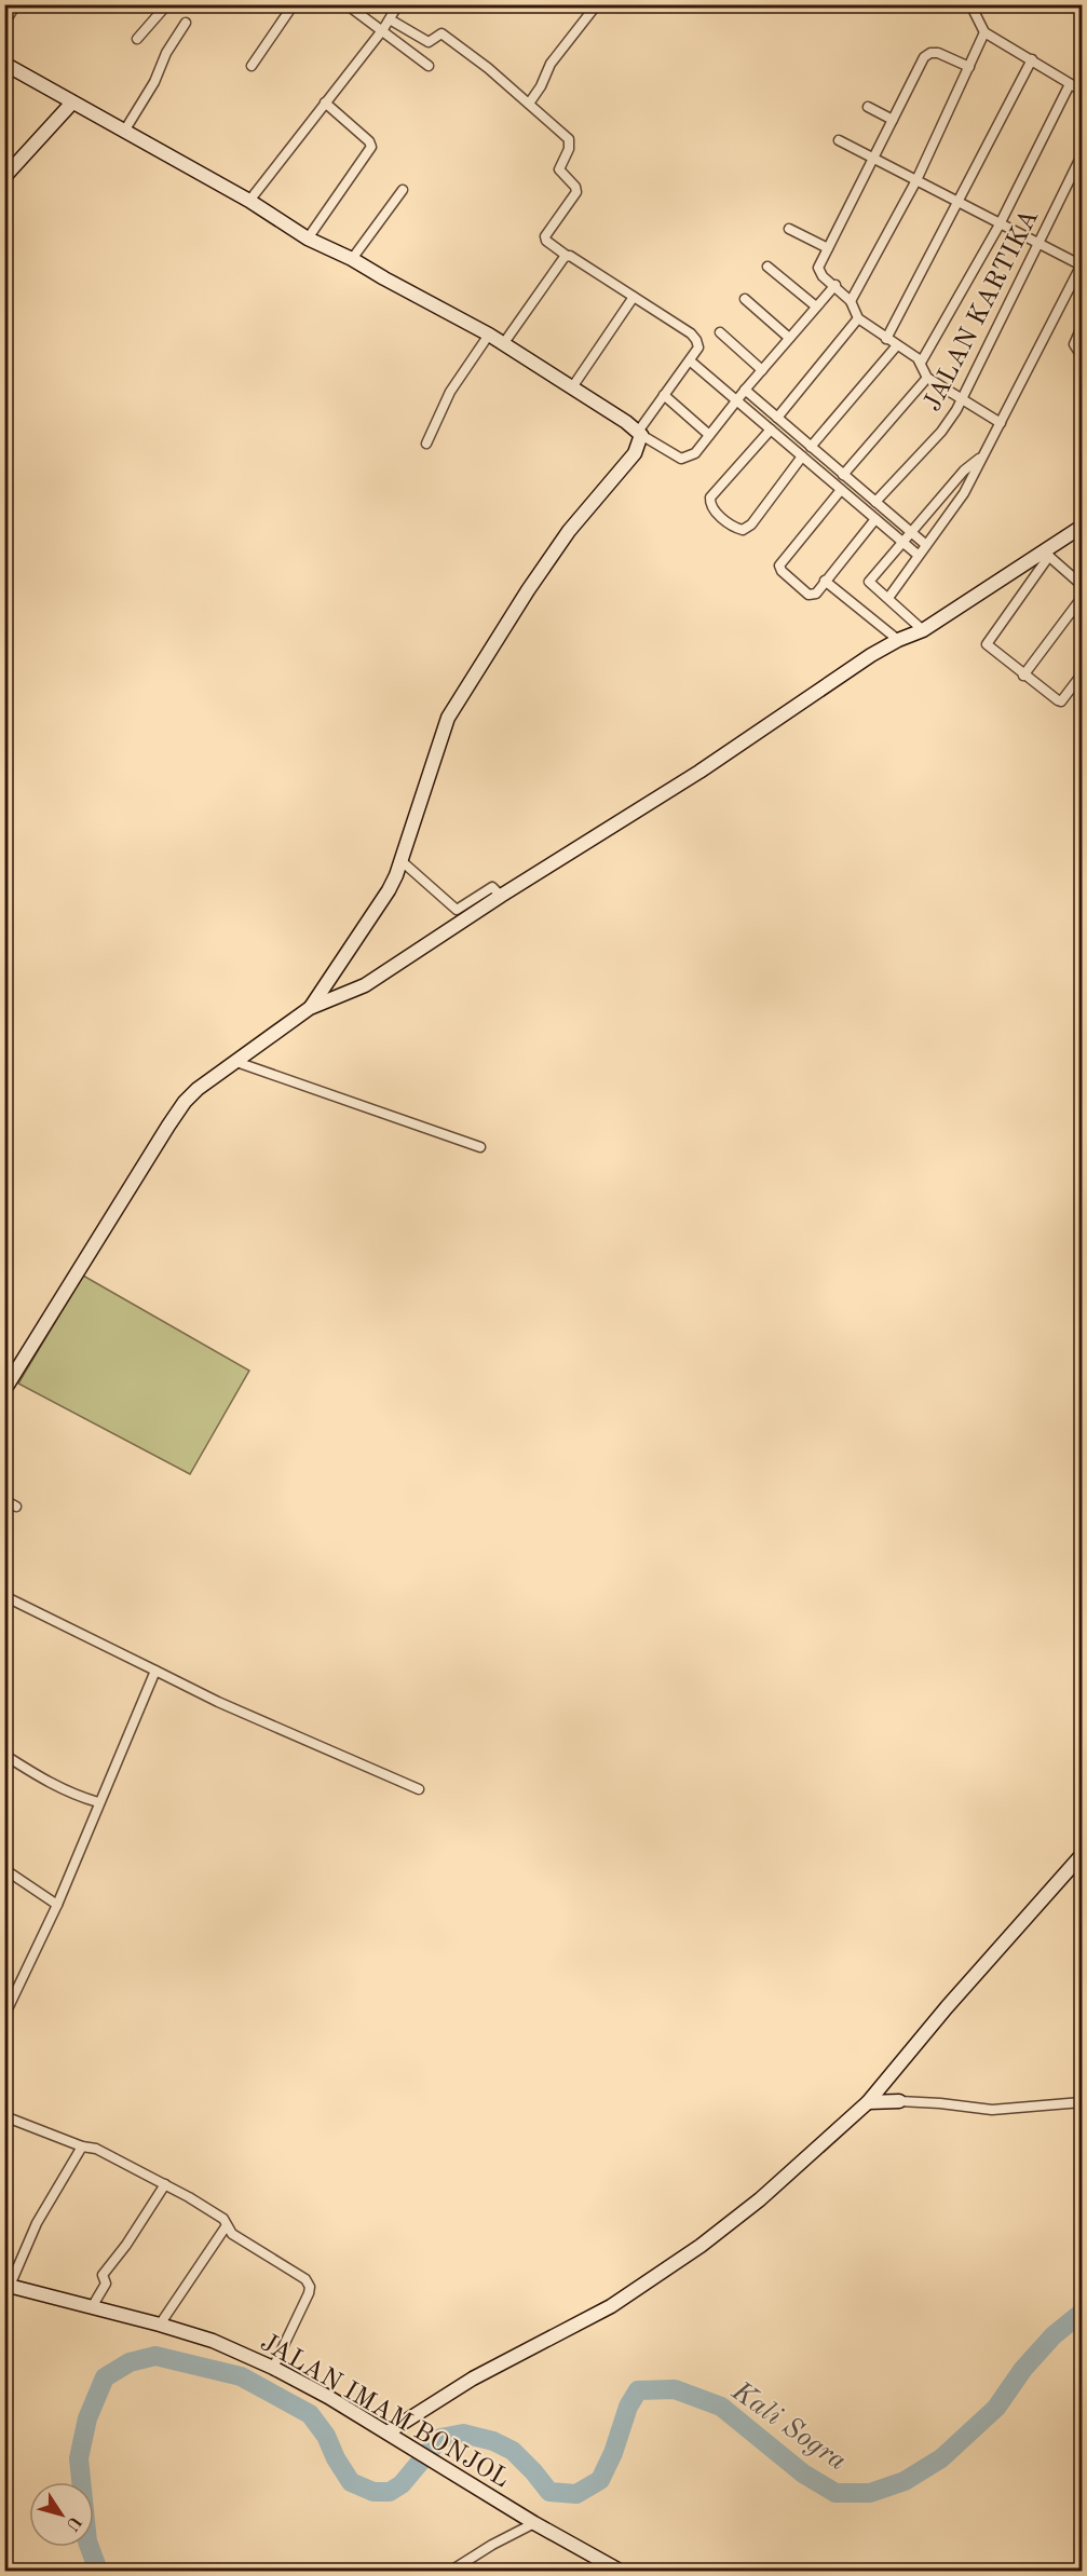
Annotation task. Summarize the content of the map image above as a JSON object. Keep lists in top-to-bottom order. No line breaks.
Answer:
{"streets":{"street":["JALAN KARTIKA","JALAN IMAM BONJOL"]},"water":["Kali Sogra"],"north":"bottom right"}
